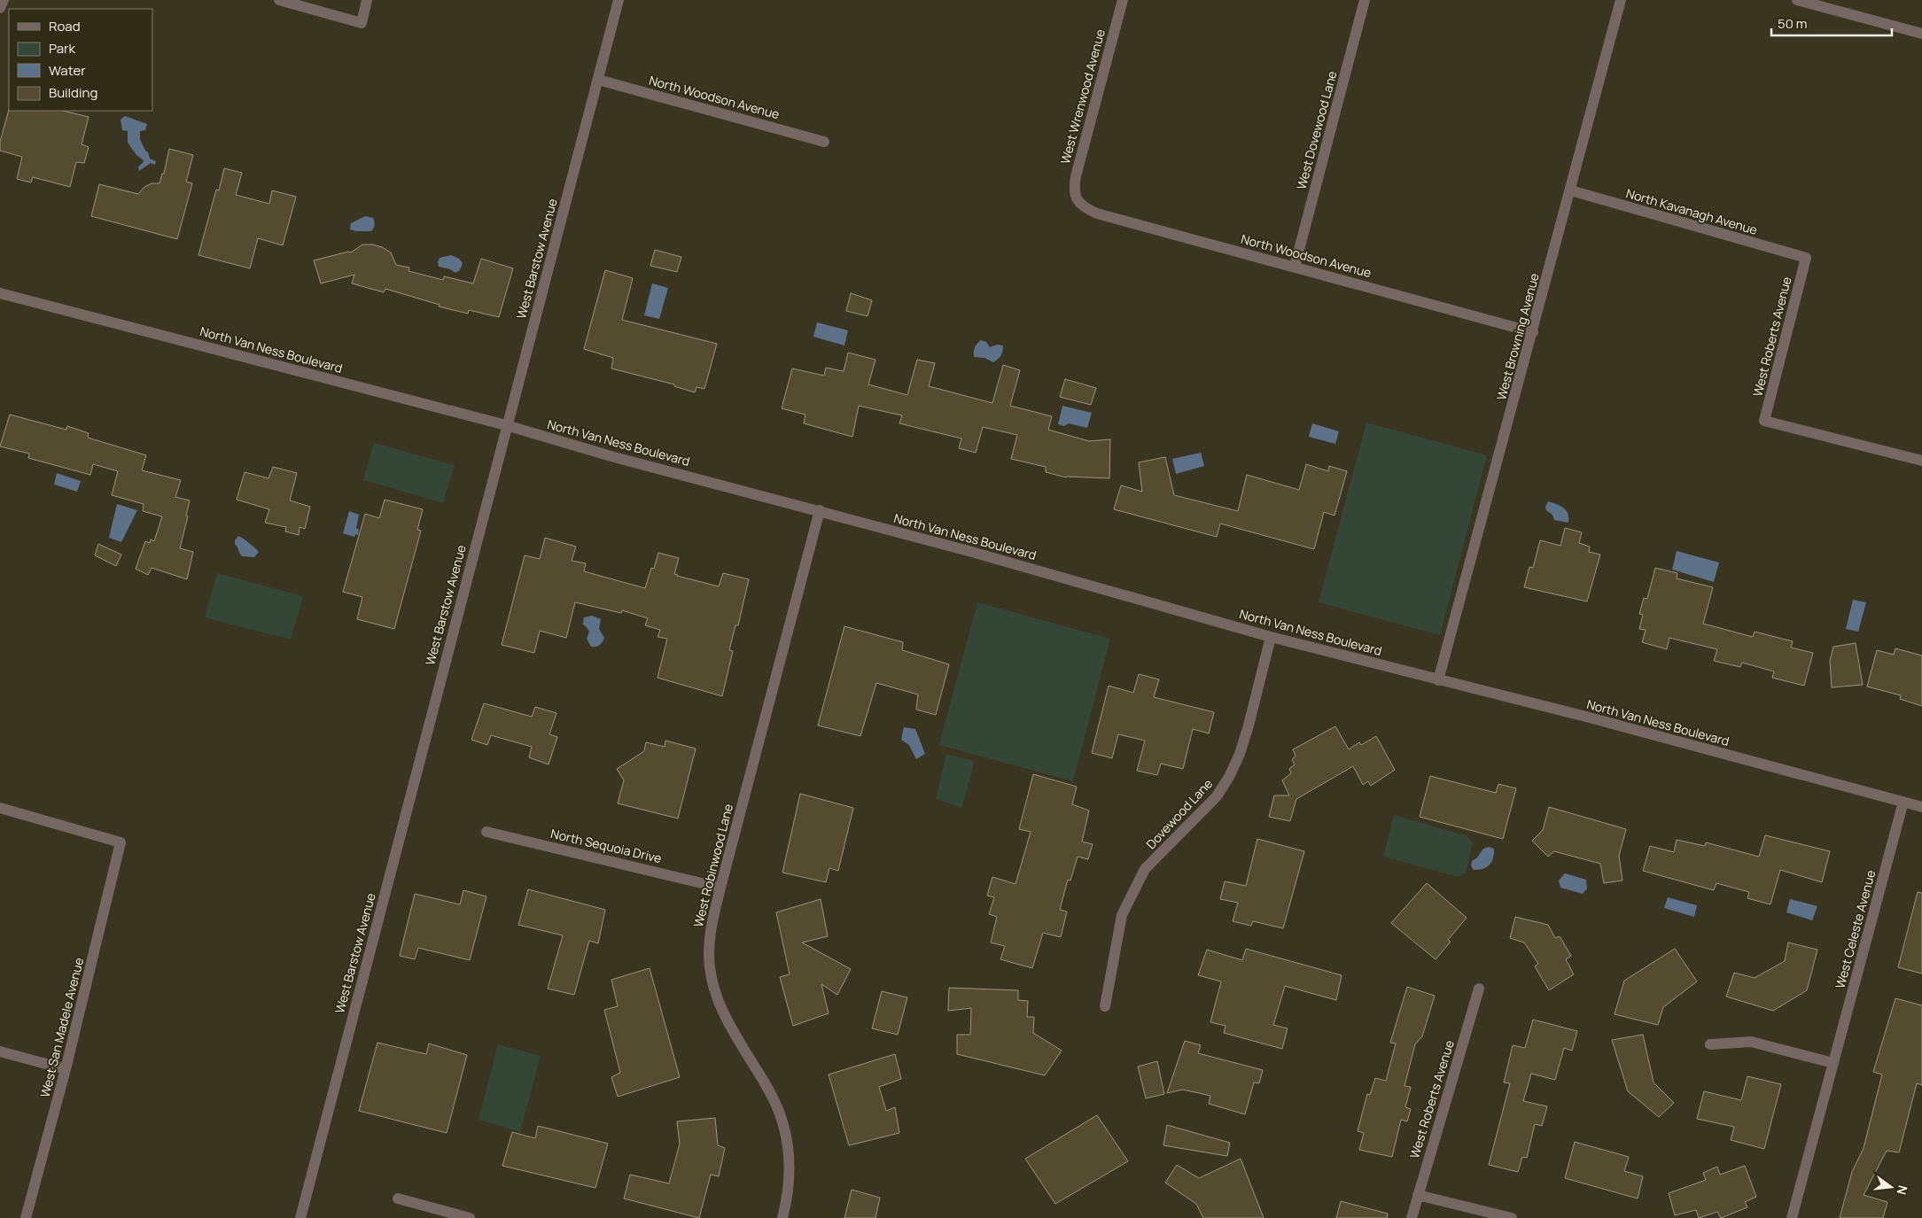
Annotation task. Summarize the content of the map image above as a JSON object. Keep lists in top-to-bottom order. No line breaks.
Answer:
{"streets":{"street":["West Wrenwood Avenue","North Woodson Avenue","West Dovewood Lane","North Kavanagh Avenue","West Barstow Avenue","West Browning Avenue","West Roberts Avenue","North Van Ness Boulevard","Dovewood Lane","North Sequoia Drive","West Robinwood Lane","West Celeste Avenue","West San Madele Avenue"]},"crossings":[["West Wrenwood Avenue","North Woodson Avenue"],["North Woodson Avenue","West Dovewood Lane"],["North Woodson Avenue","West Barstow Avenue"],["North Woodson Avenue","West Browning Avenue"],["North Kavanagh Avenue","West Browning Avenue"],["North Kavanagh Avenue","West Roberts Avenue"],["West Barstow Avenue","North Van Ness Boulevard"],["West Browning Avenue","North Van Ness Boulevard"],["North Van Ness Boulevard","Dovewood Lane"],["North Van Ness Boulevard","West Robinwood Lane"],["North Van Ness Boulevard","West Celeste Avenue"],["North Sequoia Drive","West Robinwood Lane"]],"legend":["Road","Park","Water","Building"],"scale_bar":"50 m","north":"right"}
